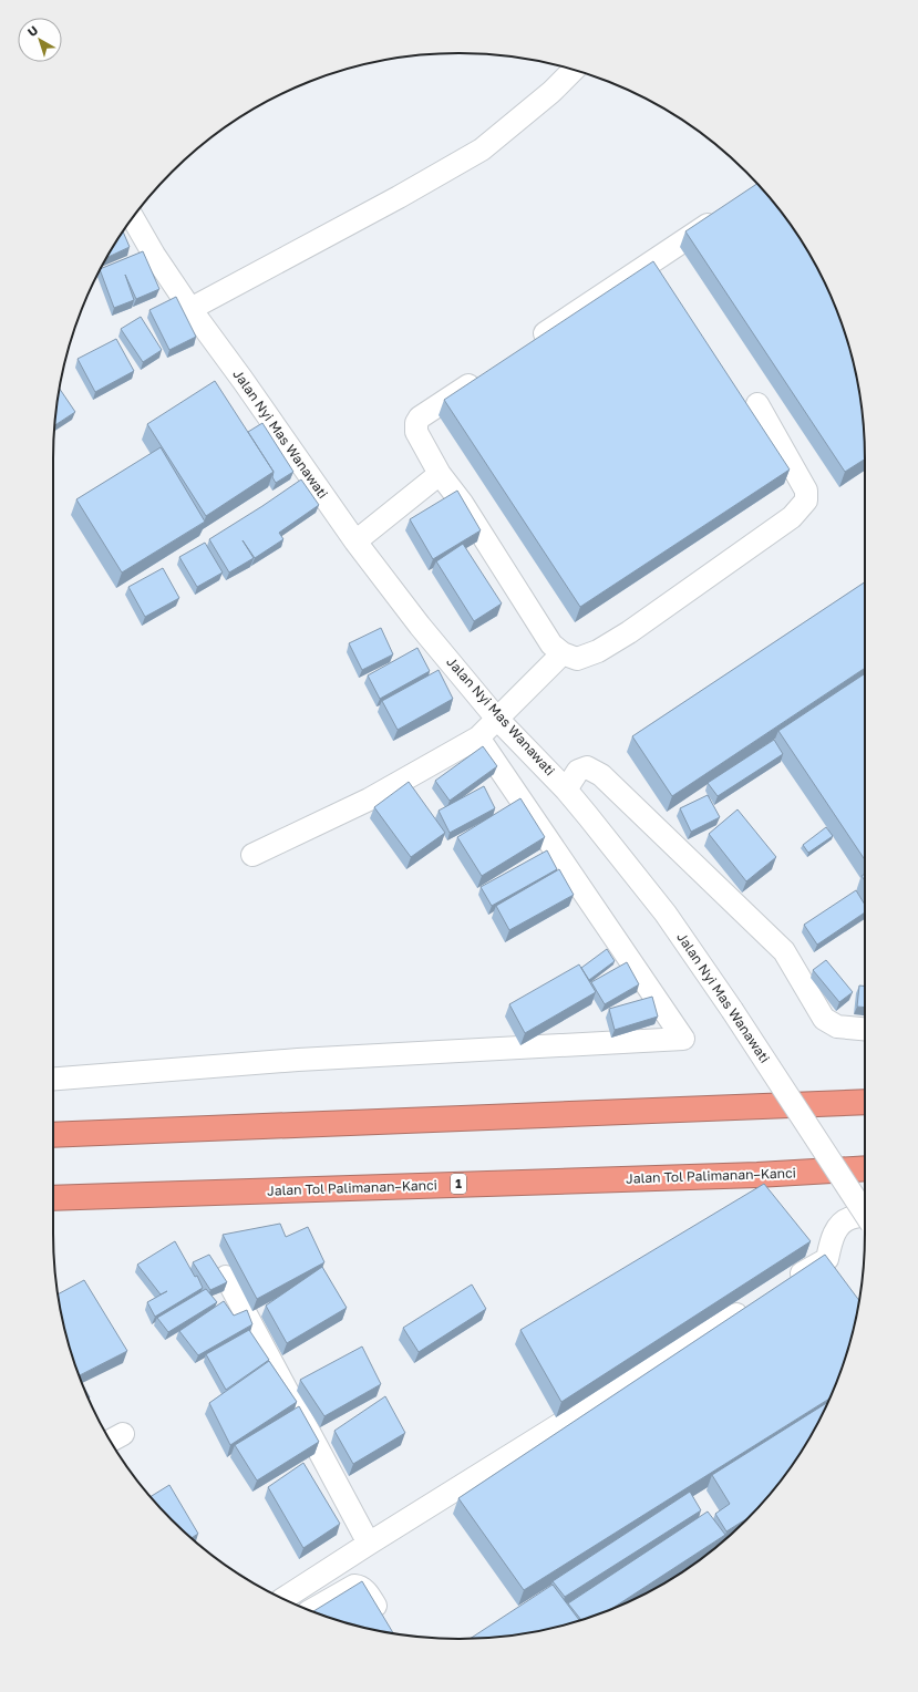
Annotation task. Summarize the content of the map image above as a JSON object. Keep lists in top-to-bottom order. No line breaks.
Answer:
{"streets":{"highway":["Jalan Tol Palimanan–Kanci","1"],"street":["Jalan Nyi Mas Wanawati"]},"north":"top left"}
